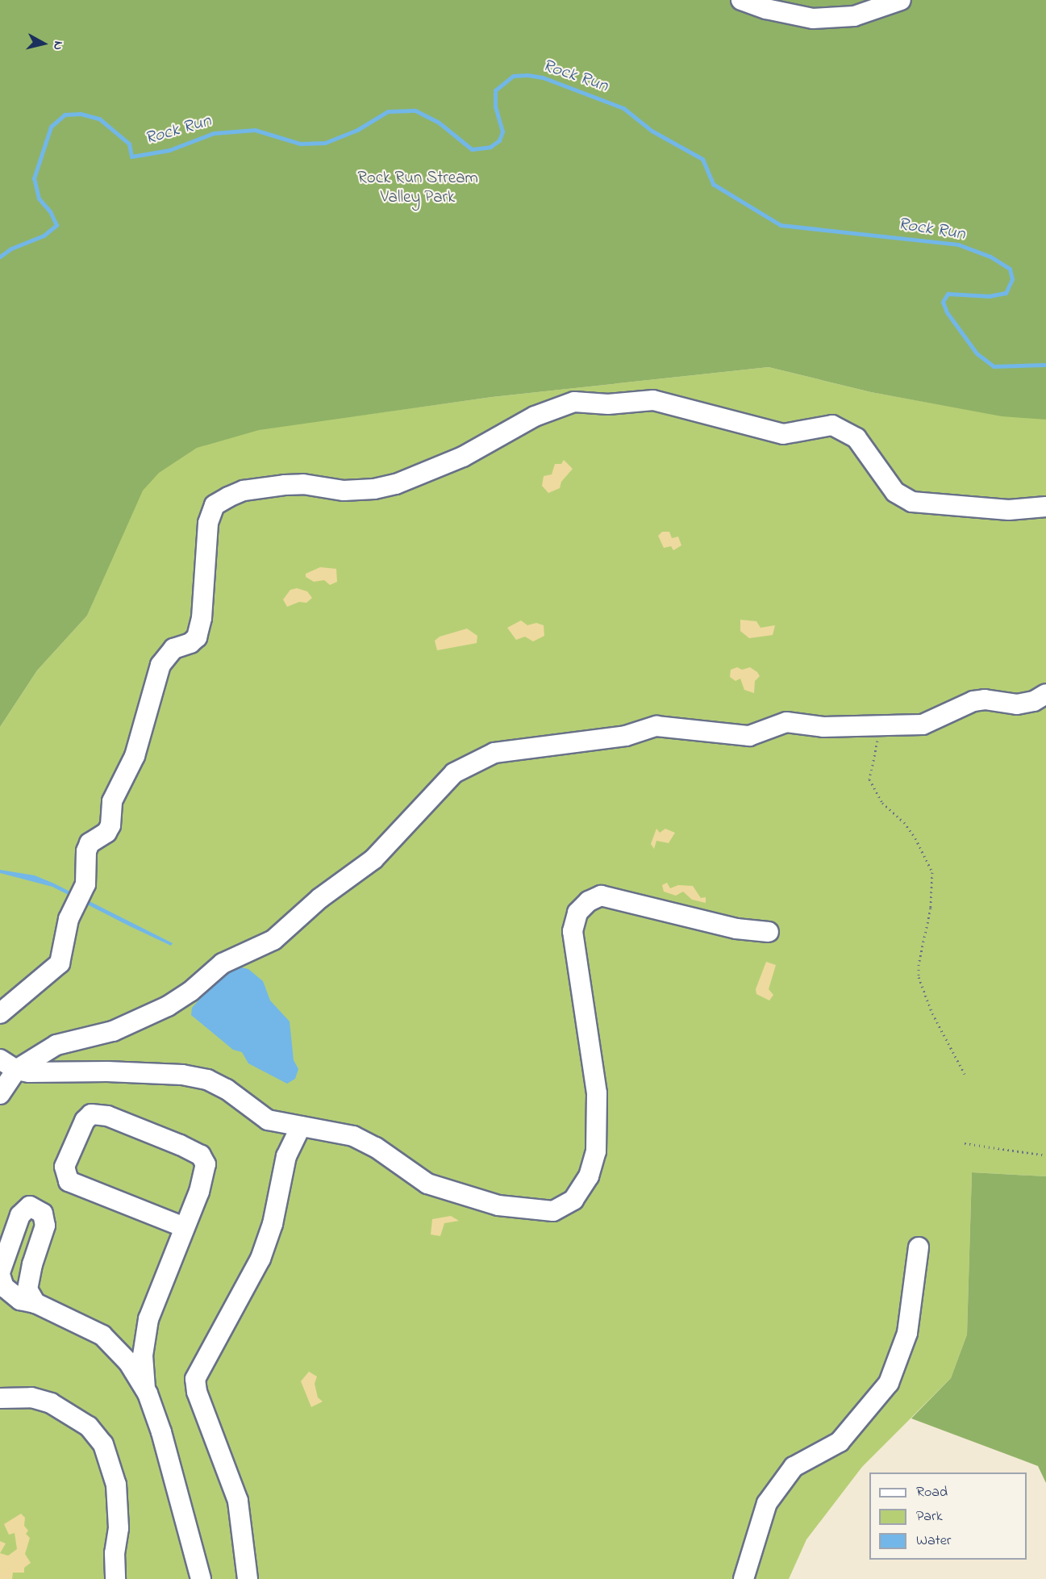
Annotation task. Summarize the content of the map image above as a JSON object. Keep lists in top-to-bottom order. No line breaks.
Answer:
{"water":["Rock Run"],"parks":["Rock Run Stream Valley Park"],"legend":["Road","Park","Water"],"north":"right"}
